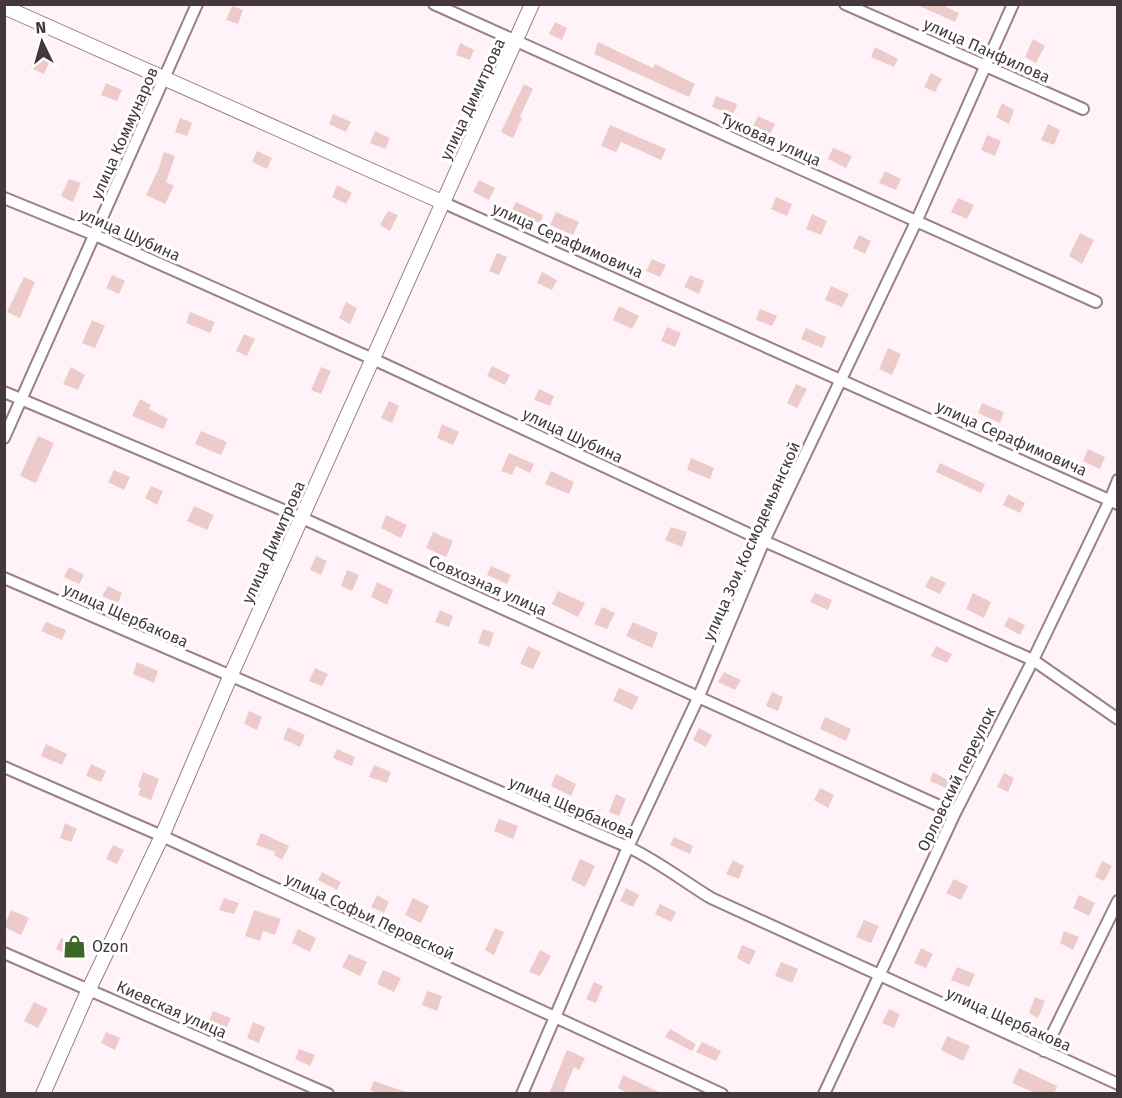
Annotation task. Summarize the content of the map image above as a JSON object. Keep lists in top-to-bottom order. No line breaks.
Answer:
{"streets":{"street":["улица Панфилова","улица Димитрова","улица Коммунаров","Туковая улица","улица Шубина","улица Серафимовича","улица Зои Космодемьянской","Совхозная улица","улица Щербакова","Орловский переулок","улица Софьи Перовской","Киевская улица"]},"crossings":[["улица Панфилова","улица Зои Космодемьянской"],["улица Димитрова","Туковая улица"],["улица Димитрова","улица Шубина"],["улица Димитрова","улица Серафимовича"],["улица Димитрова","Совхозная улица"],["улица Димитрова","улица Щербакова"],["улица Димитрова","улица Софьи Перовской"],["улица Димитрова","Киевская улица"],["улица Коммунаров","улица Шубина"],["улица Коммунаров","улица Серафимовича"],["улица Коммунаров","Совхозная улица"],["Туковая улица","улица Зои Космодемьянской"],["улица Шубина","улица Зои Космодемьянской"],["улица Шубина","Орловский переулок"],["улица Серафимовича","улица Зои Космодемьянской"],["улица Серафимовича","Орловский переулок"],["улица Зои Космодемьянской","Совхозная улица"],["улица Зои Космодемьянской","улица Щербакова"],["улица Зои Космодемьянской","улица Софьи Перовской"],["Совхозная улица","Орловский переулок"],["улица Щербакова","Орловский переулок"]],"places":{"shop":["Ozon"]},"north":"top"}
